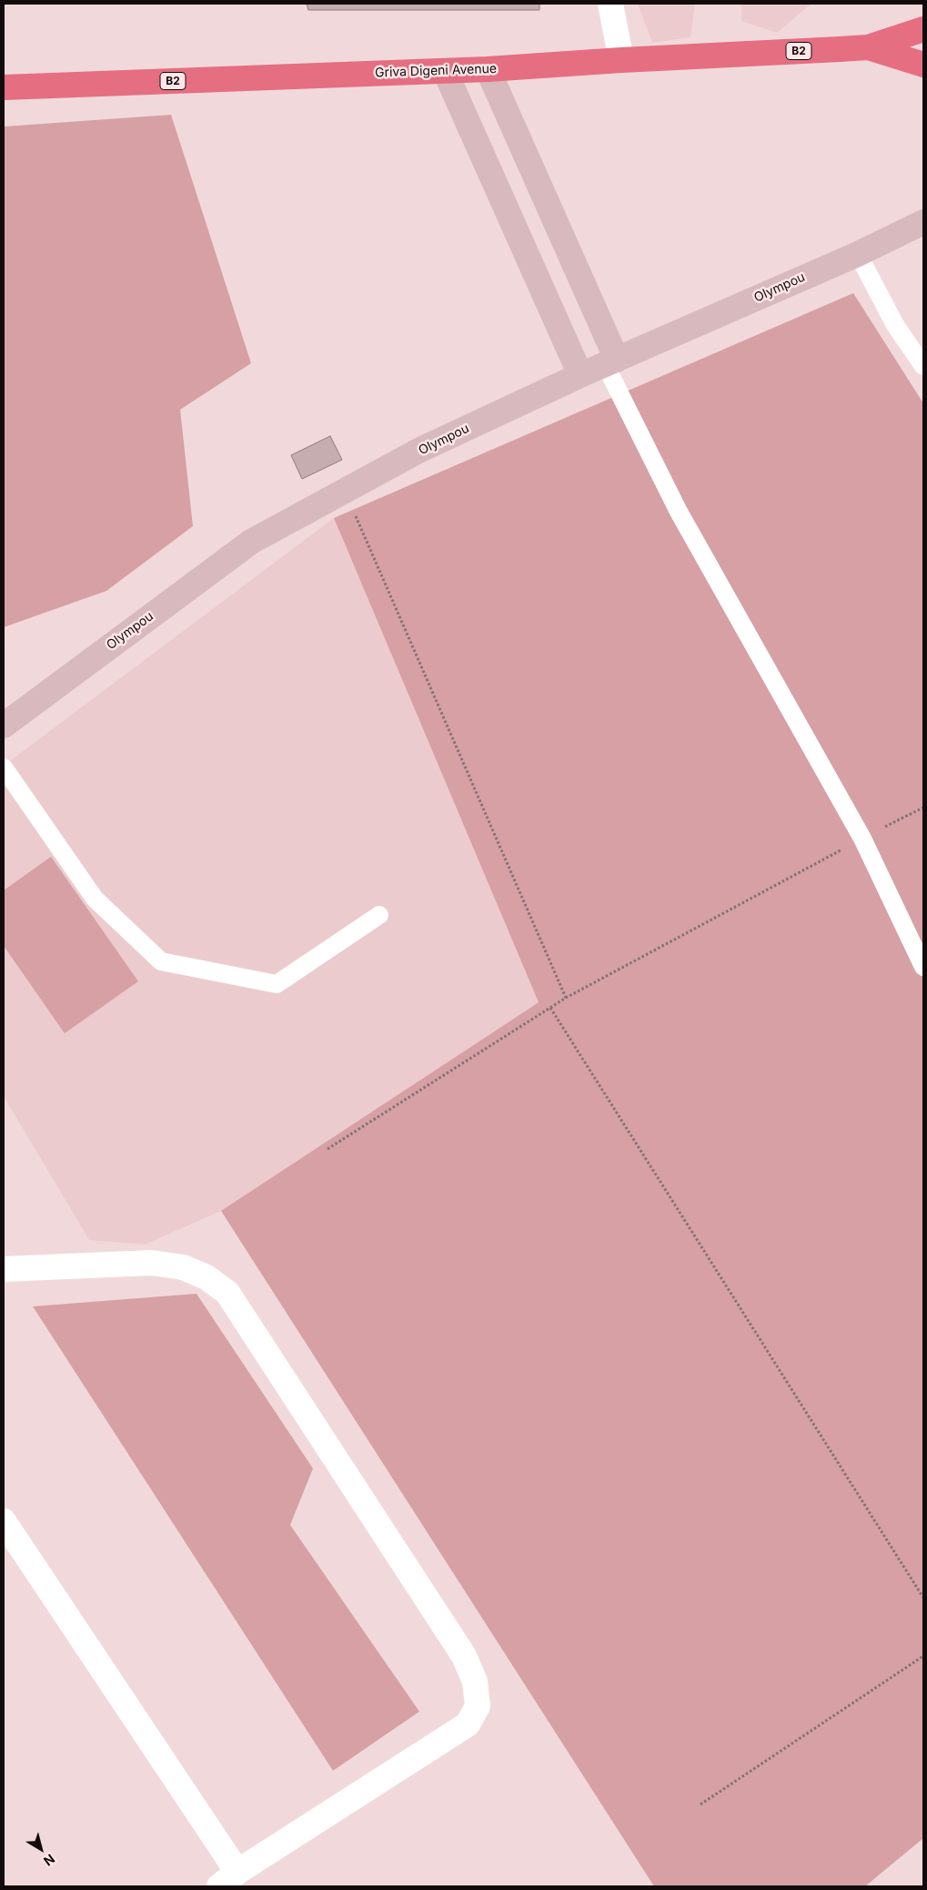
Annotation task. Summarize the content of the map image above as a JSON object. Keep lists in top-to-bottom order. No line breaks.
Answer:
{"streets":{"highway":["B2","Griva Digeni Avenue"],"street":["Olympou"]},"north":"bottom right"}
